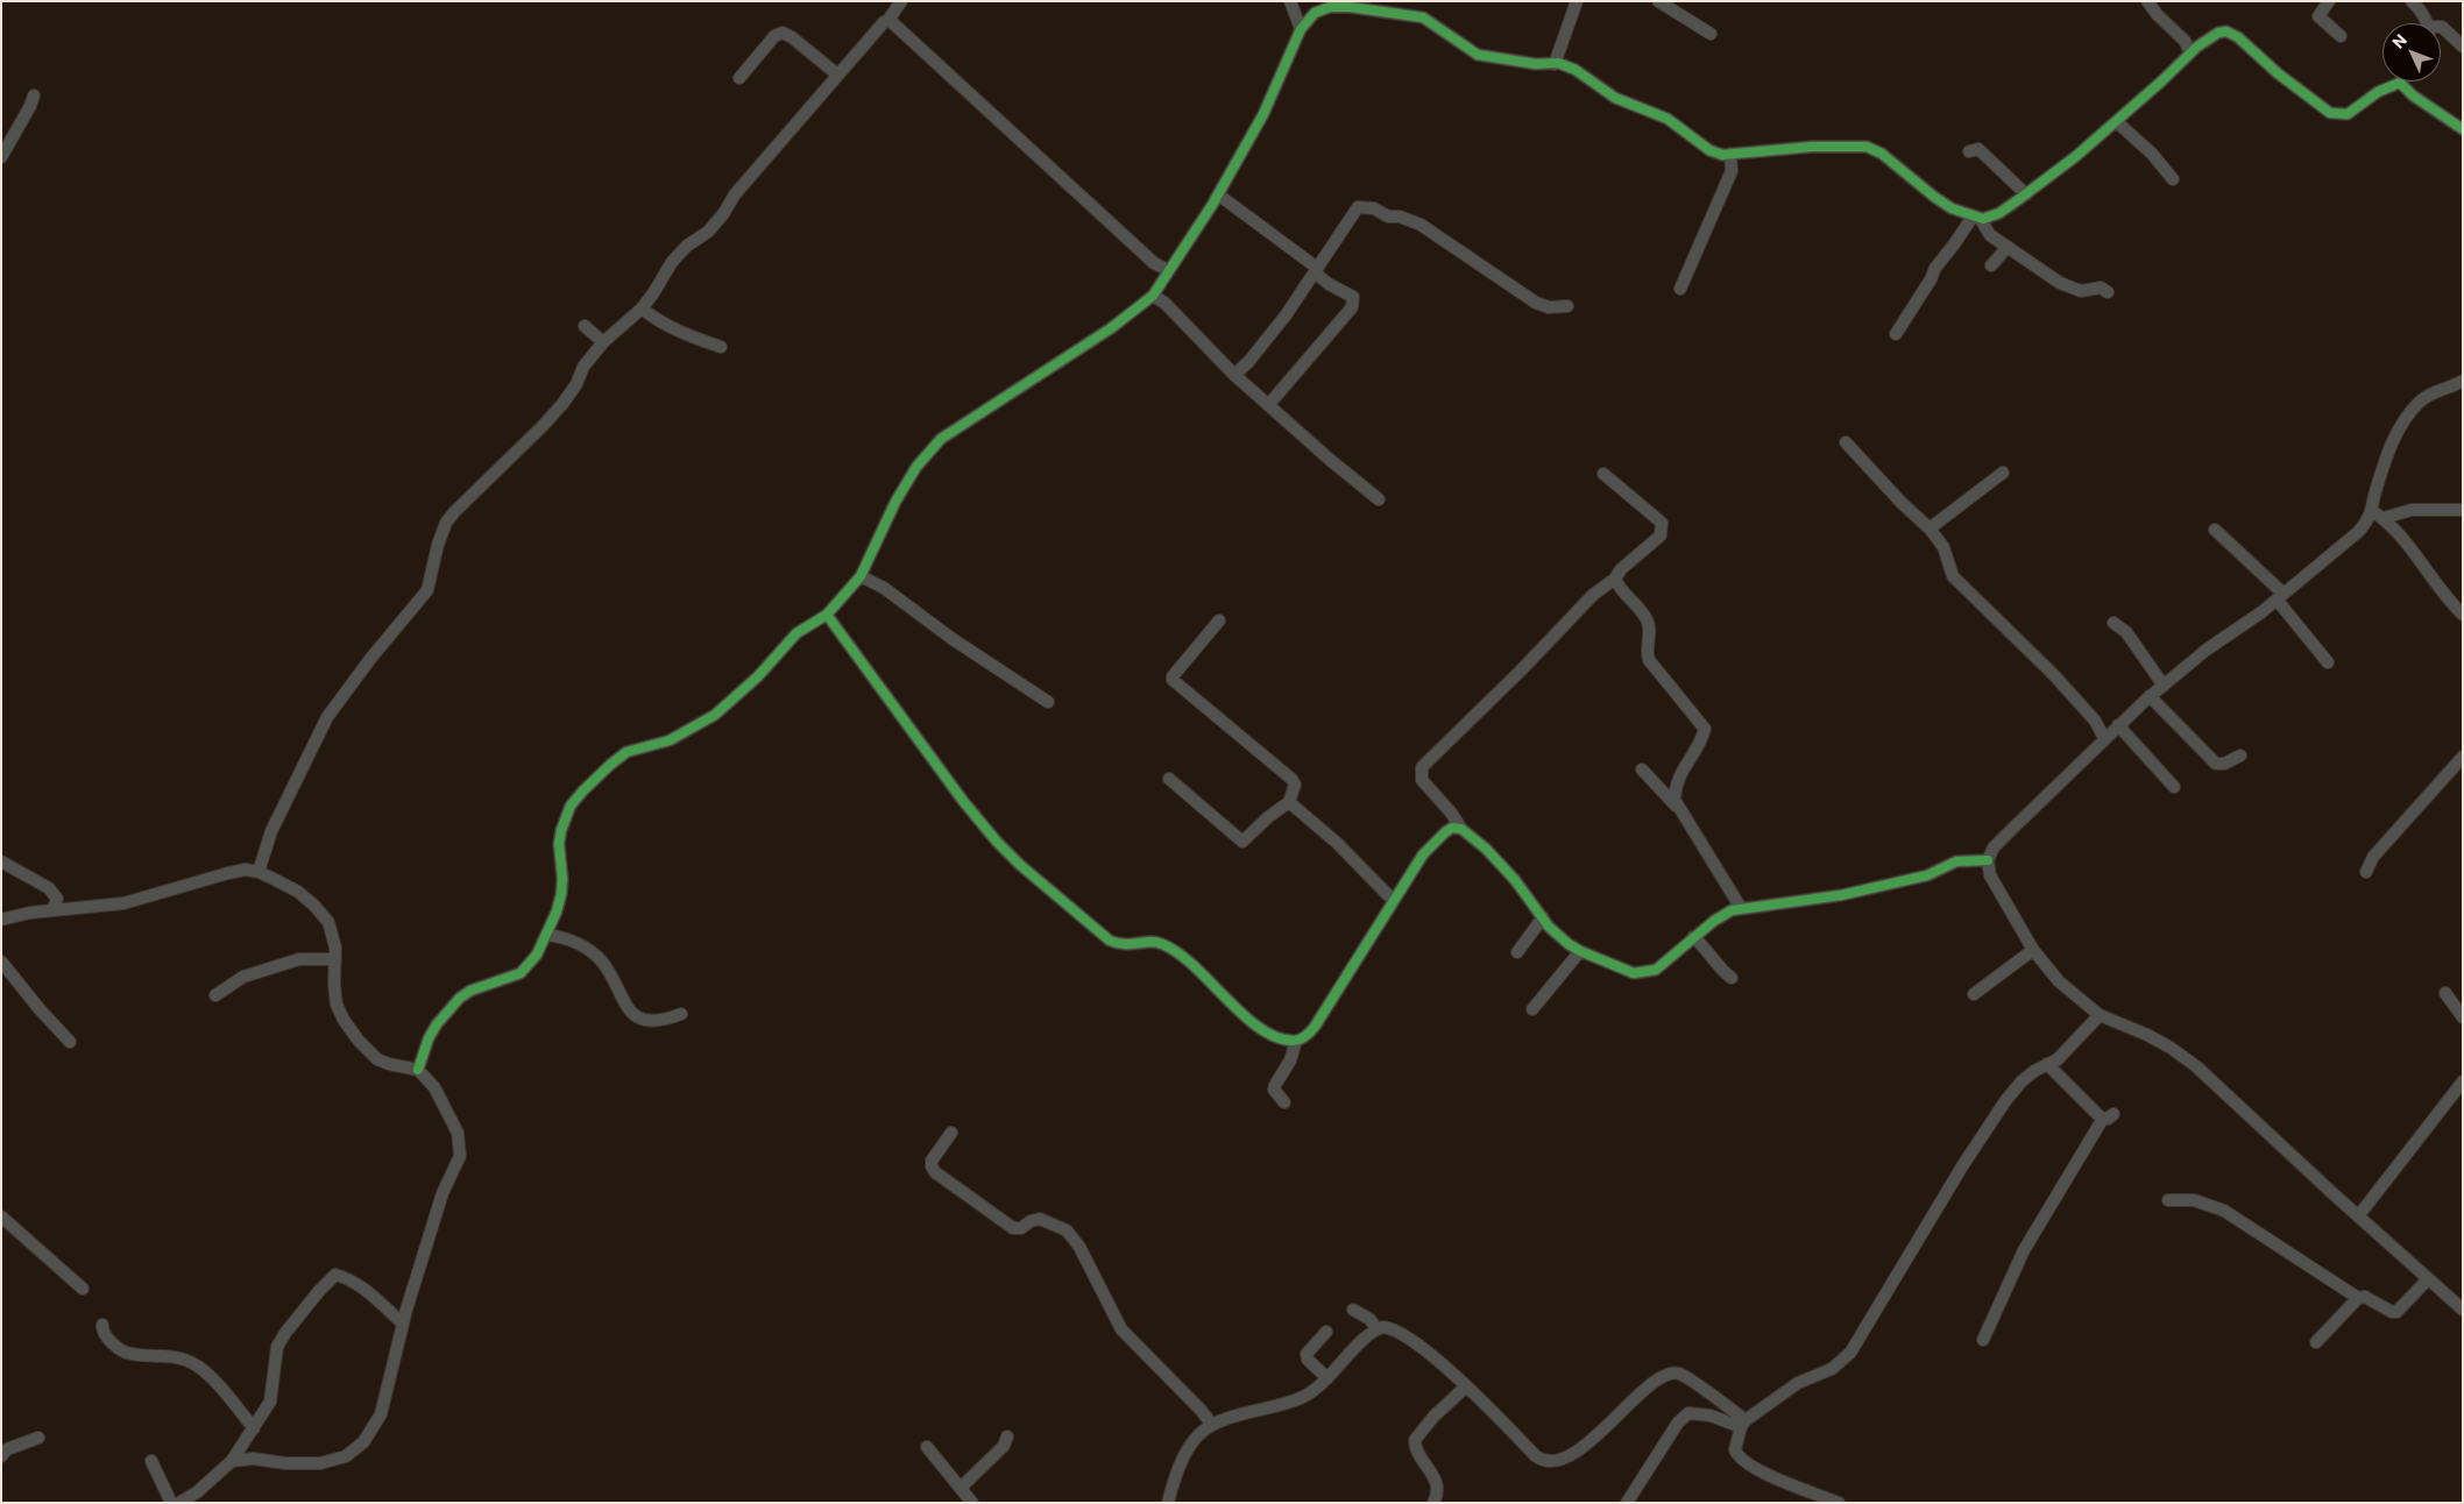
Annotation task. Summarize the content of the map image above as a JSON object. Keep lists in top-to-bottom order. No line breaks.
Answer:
{"north":"top left"}
